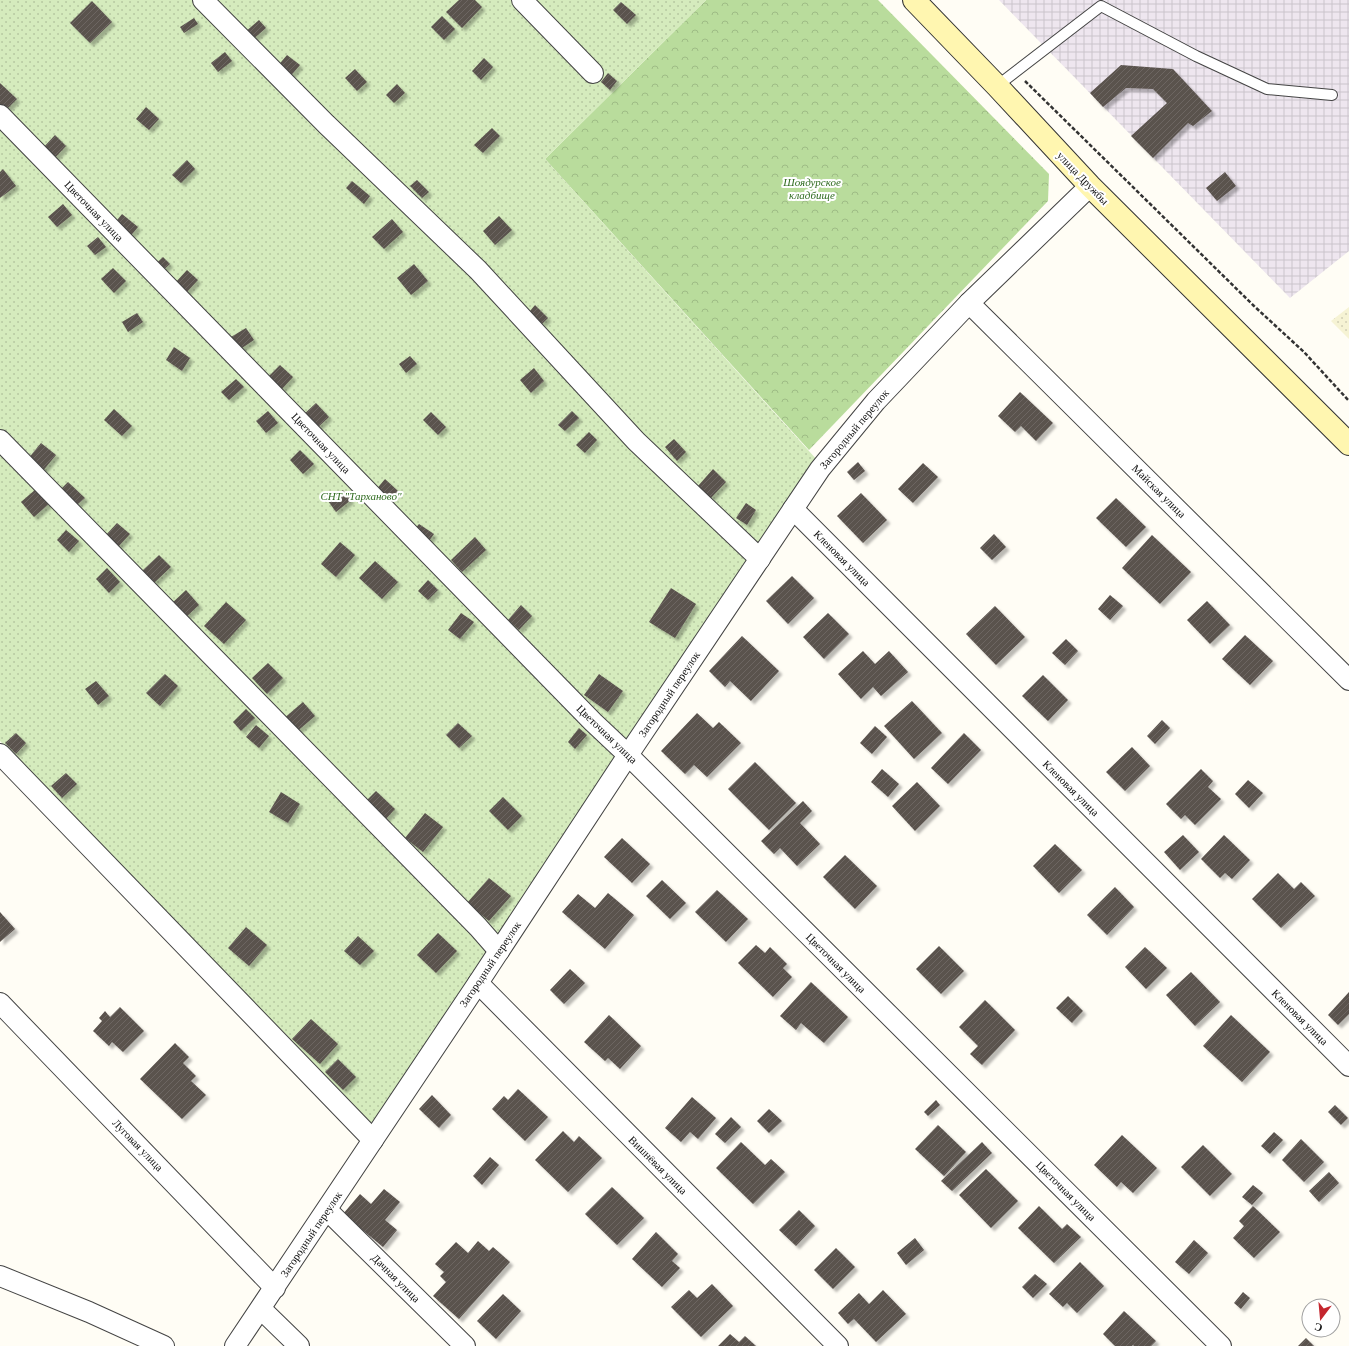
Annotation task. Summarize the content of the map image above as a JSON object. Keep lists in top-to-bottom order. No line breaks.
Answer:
{"streets":{"main road":["улица Дружбы"],"street":["Цветочная улица","Загородный переулок","Майская улица","Кленовая улица","Луговая улица","Вишнёвая улица","Дачная улица"]},"crossings":[["улица Дружбы","Загородный переулок"],["Цветочная улица","Загородный переулок"],["Загородный переулок","Майская улица"],["Загородный переулок","Кленовая улица"],["Загородный переулок","Луговая улица"],["Загородный переулок","Вишнёвая улица"],["Загородный переулок","Дачная улица"]],"parks":["Шоядурское кладбище","СНТ \"Тарханово\""],"north":"bottom"}
